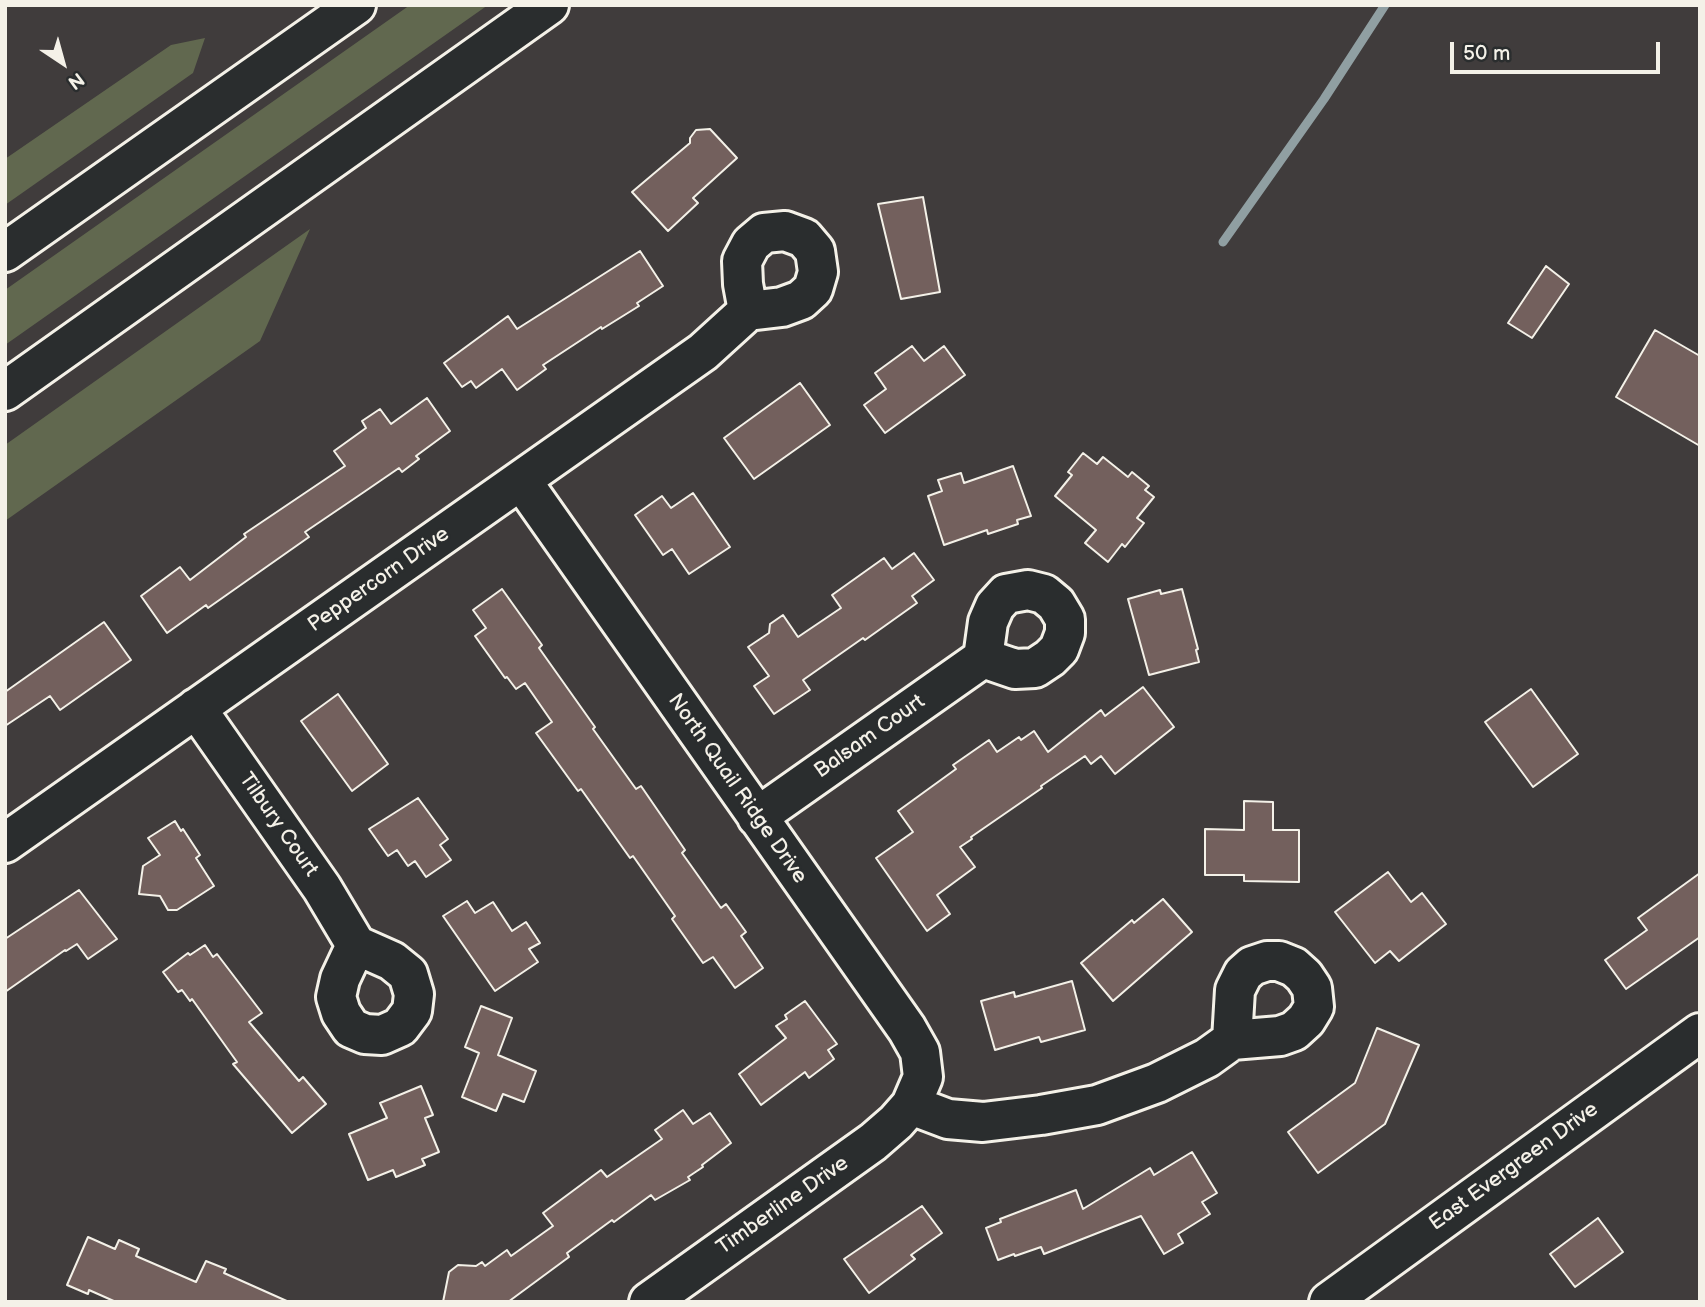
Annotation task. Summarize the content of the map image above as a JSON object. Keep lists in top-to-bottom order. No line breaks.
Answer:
{"streets":{"main road":["Peppercorn Drive","Balsam Court","North Quail Ridge Drive","Tilbury Court","East Evergreen Drive","Timberline Drive"]},"crossings":[["Peppercorn Drive","North Quail Ridge Drive"],["Peppercorn Drive","Tilbury Court"],["Balsam Court","North Quail Ridge Drive"],["North Quail Ridge Drive","Timberline Drive"]],"scale_bar":"50 m","north":"bottom right"}
